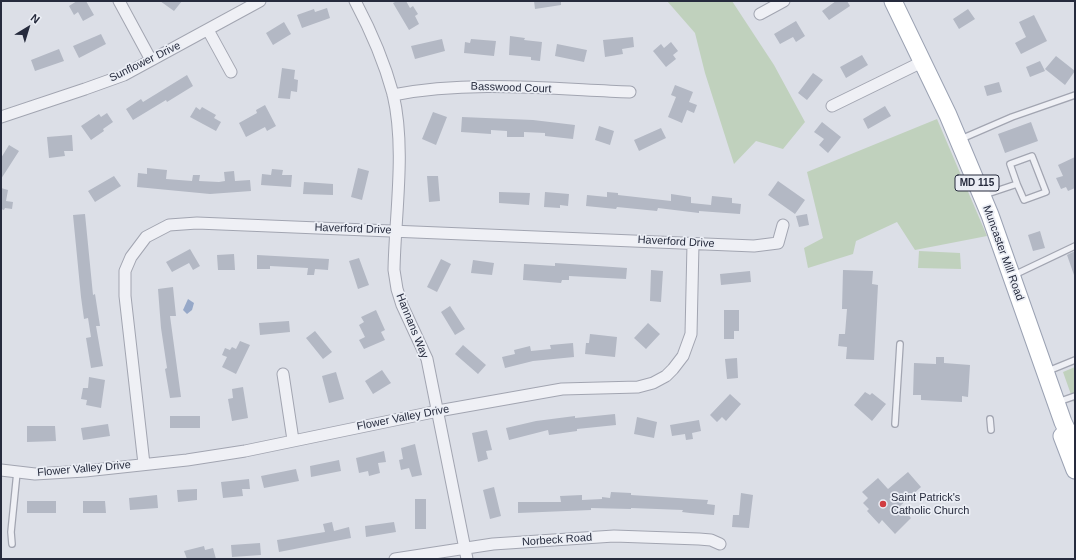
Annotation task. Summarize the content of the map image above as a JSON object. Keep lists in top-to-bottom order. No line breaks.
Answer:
{"streets":{"main road":["MD 115","Muncaster Mill Road"],"street":["Sunflower Drive","Basswood Court","Haverford Drive","Hannans Way","Flower Valley Drive","Norbeck Road"]},"crossings":[["Basswood Court","Hannans Way"],["Haverford Drive","Hannans Way"],["Haverford Drive","Flower Valley Drive"],["Hannans Way","Flower Valley Drive"],["Hannans Way","Norbeck Road"]],"places":["Saint Patrick's Catholic Church"],"north":"top right"}
